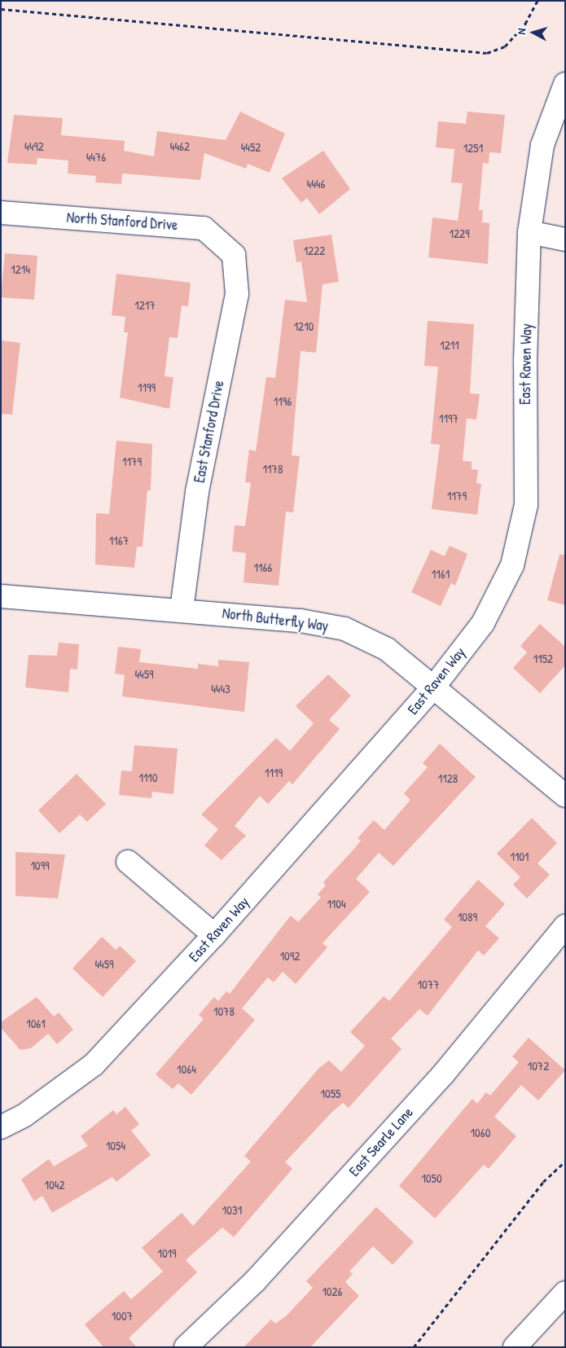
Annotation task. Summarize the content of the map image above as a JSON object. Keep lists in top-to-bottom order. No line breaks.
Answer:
{"streets":{"street":["North Stanford Drive","East Raven Way","East Stanford Drive","North Butterfly Way","East Searle Lane"]},"crossings":[["North Stanford Drive","East Stanford Drive"],["East Raven Way","North Butterfly Way"],["East Stanford Drive","North Butterfly Way"]],"house_numbers":["4492","4462","4452","1251","4476","4446","1229","1222","1214","1217","1210","1211","1199","1196","1197","1179","1178","1179","1167","1166","1161","1152","4459","4443","1119","1110","1128","1101","1099","1104","1089","1092","4459","1077","1078","1061","1072","1064","1055","1060","1054","1050","1042","1031","1019","1026","1007"],"north":"left"}
